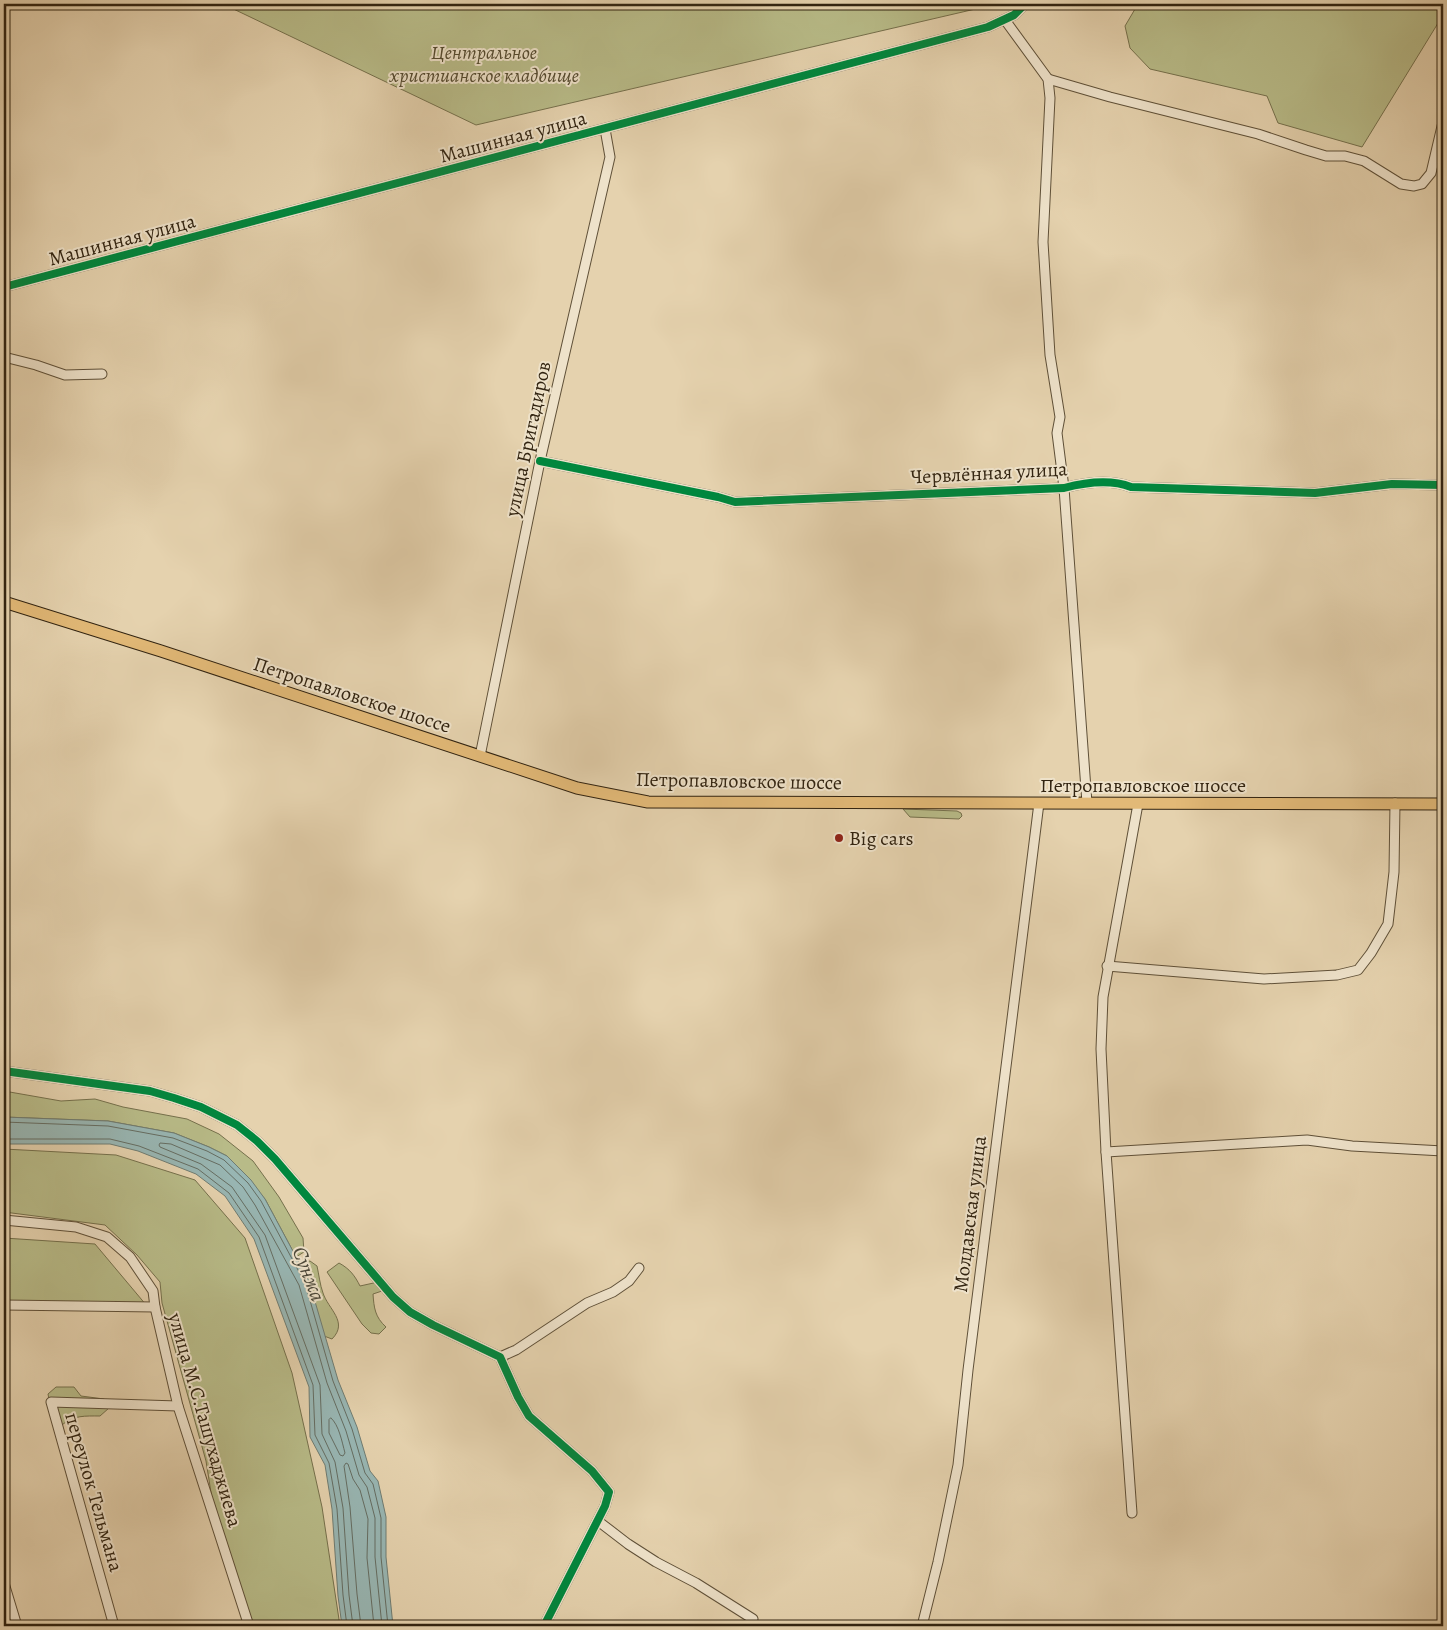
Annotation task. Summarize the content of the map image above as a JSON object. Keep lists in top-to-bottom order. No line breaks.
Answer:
{"streets":{"main road":["Петропавловское шоссе"],"street":["Машинная улица","улица Бригадиров","Червлённая улица","Молдавская улица","улица М.С.Ташухаджиева","переулок Тельмана"]},"crossings":[["Машинная улица","улица Бригадиров"],["улица Бригадиров","Червлённая улица"],["улица Бригадиров","Петропавловское шоссе"],["Петропавловское шоссе","Молдавская улица"],["улица М.С.Ташухаджиева","переулок Тельмана"]],"water":["Сунжа"],"parks":["Центральное христианское кладбище"],"places":["Big cars"]}
